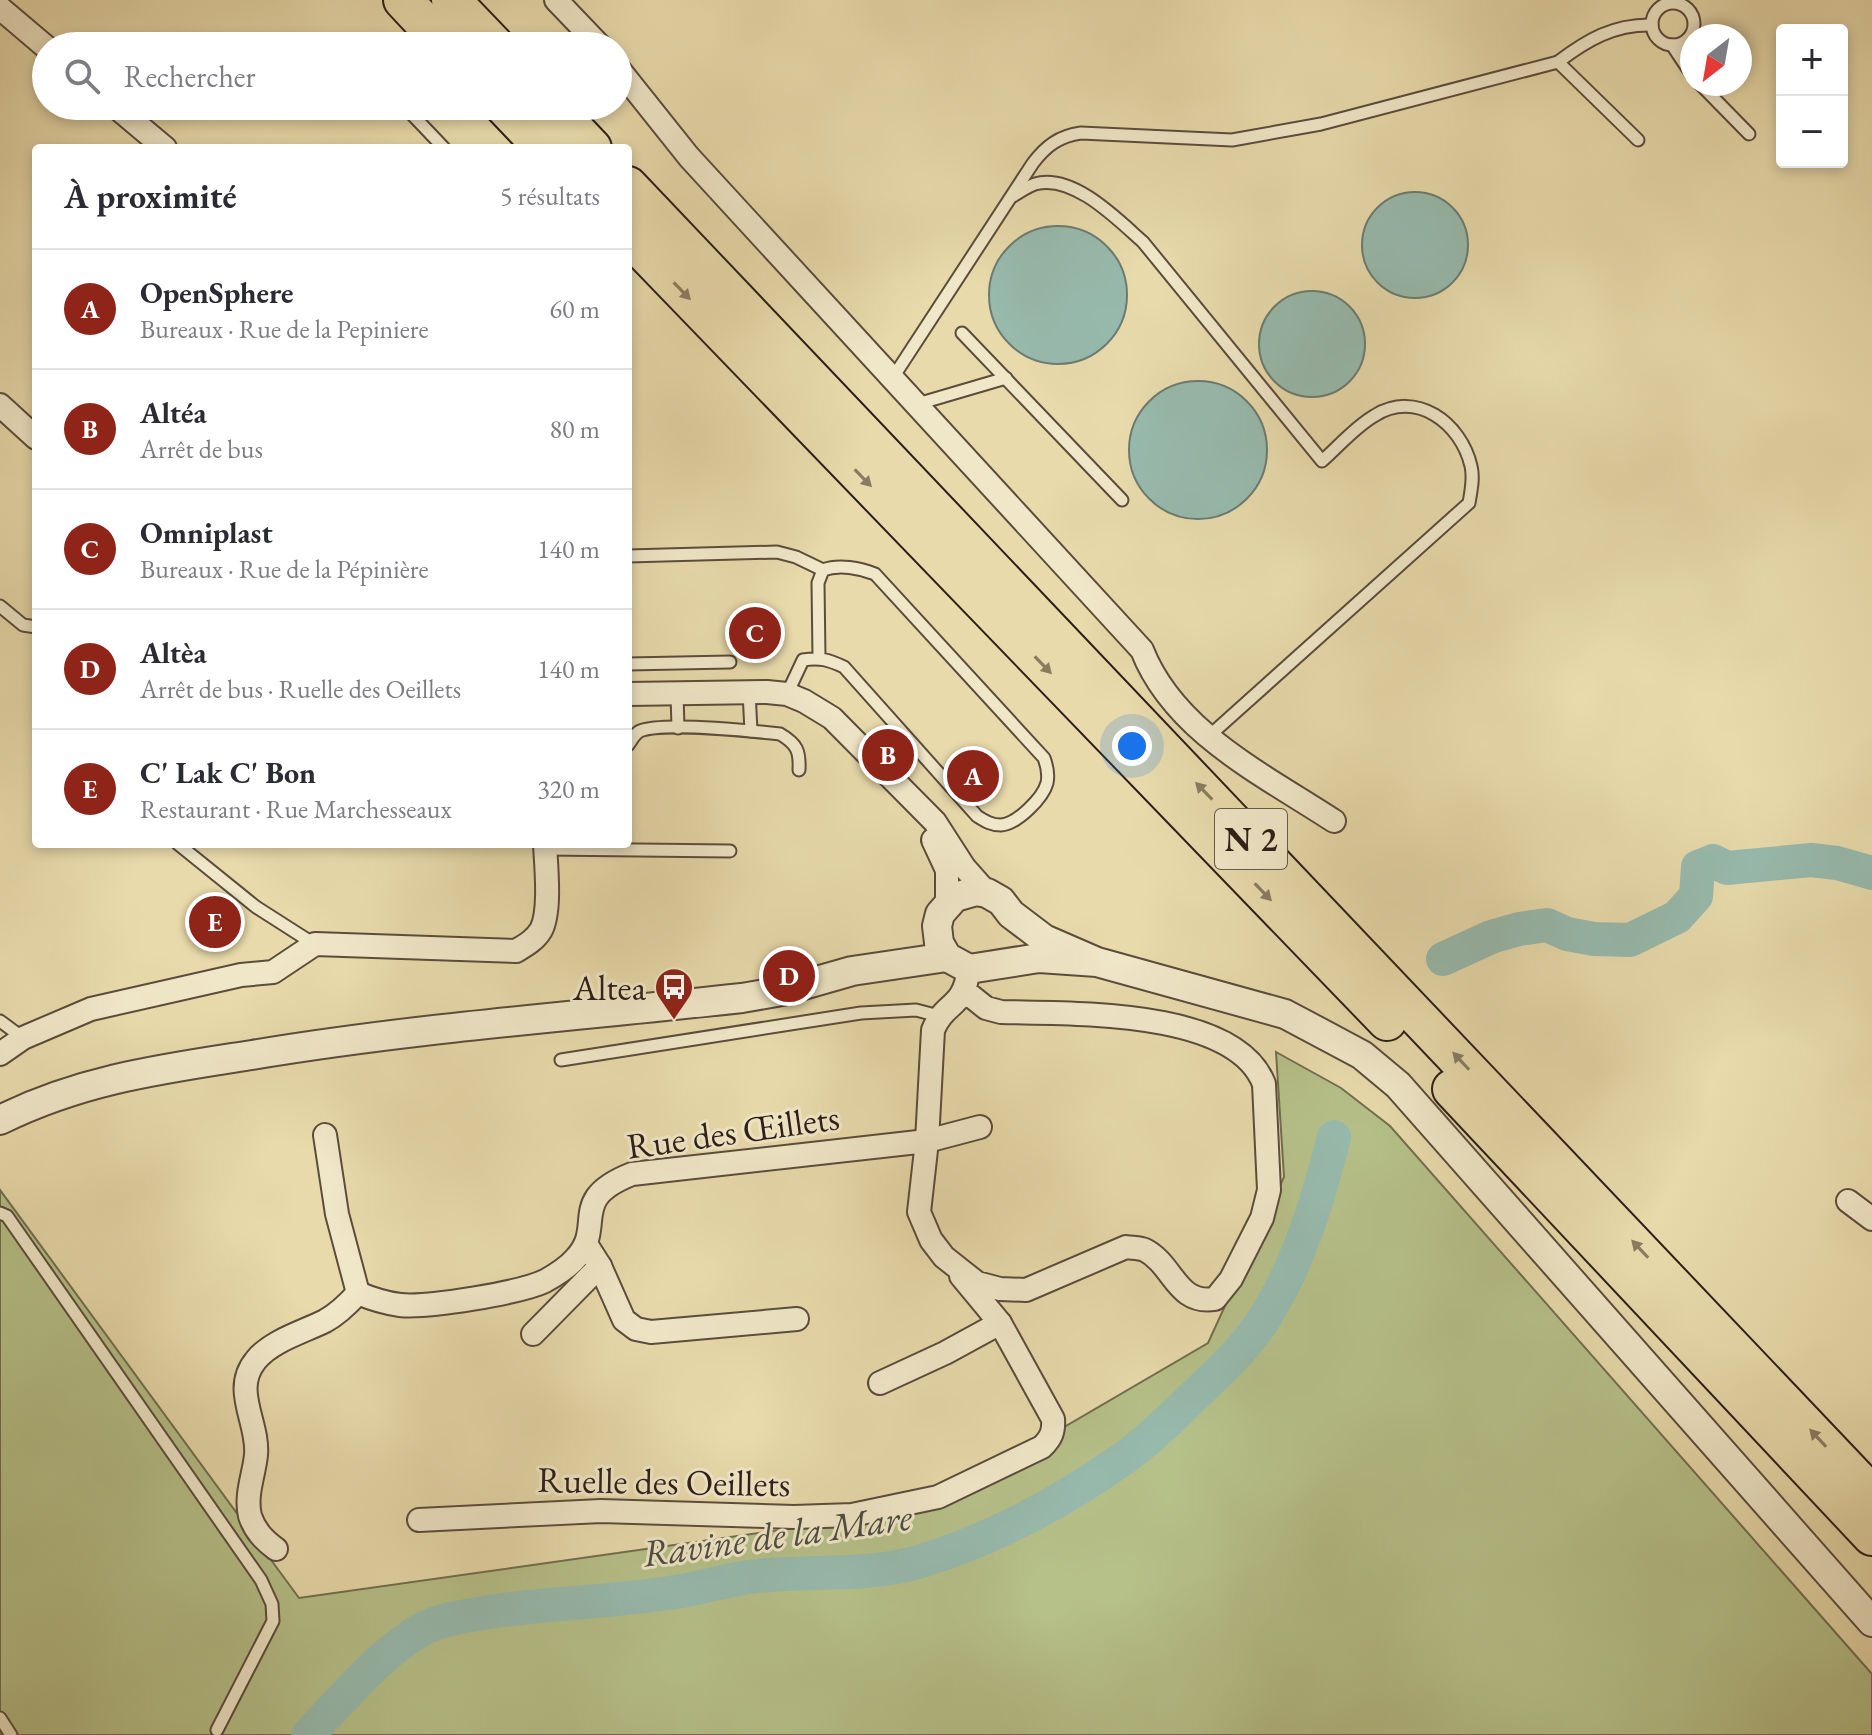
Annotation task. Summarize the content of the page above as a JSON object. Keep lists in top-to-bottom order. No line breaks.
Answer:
{"streets":{"highway":["N 2"],"street":["Rue des Œillets","Ruelle des Oeillets"]},"crossings":[["Rue des Œillets","Ruelle des Oeillets"]],"water":["Ravine de la Mare"],"places":{"bus stop":["Altea"]},"north":"bottom left","page":{"map_buttons":["+","−"],"search":"Rechercher","heading":["À proximité","5 résultats"],"list":[{"mark":"A","name":"OpenSphere","note":"Bureaux · Rue de la Pepiniere","value":"60 m"},{"mark":"B","name":"Altéa","note":"Arrêt de bus","value":"80 m"},{"mark":"C","name":"Omniplast","note":"Bureaux · Rue de la Pépinière","value":"140 m"},{"mark":"D","name":"Altèa","note":"Arrêt de bus · Ruelle des Oeillets","value":"140 m"},{"mark":"E","name":"C' Lak C' Bon","note":"Restaurant · Rue Marchesseaux","value":"320 m"}],"pins":["C","B","A","E","D"]}}
